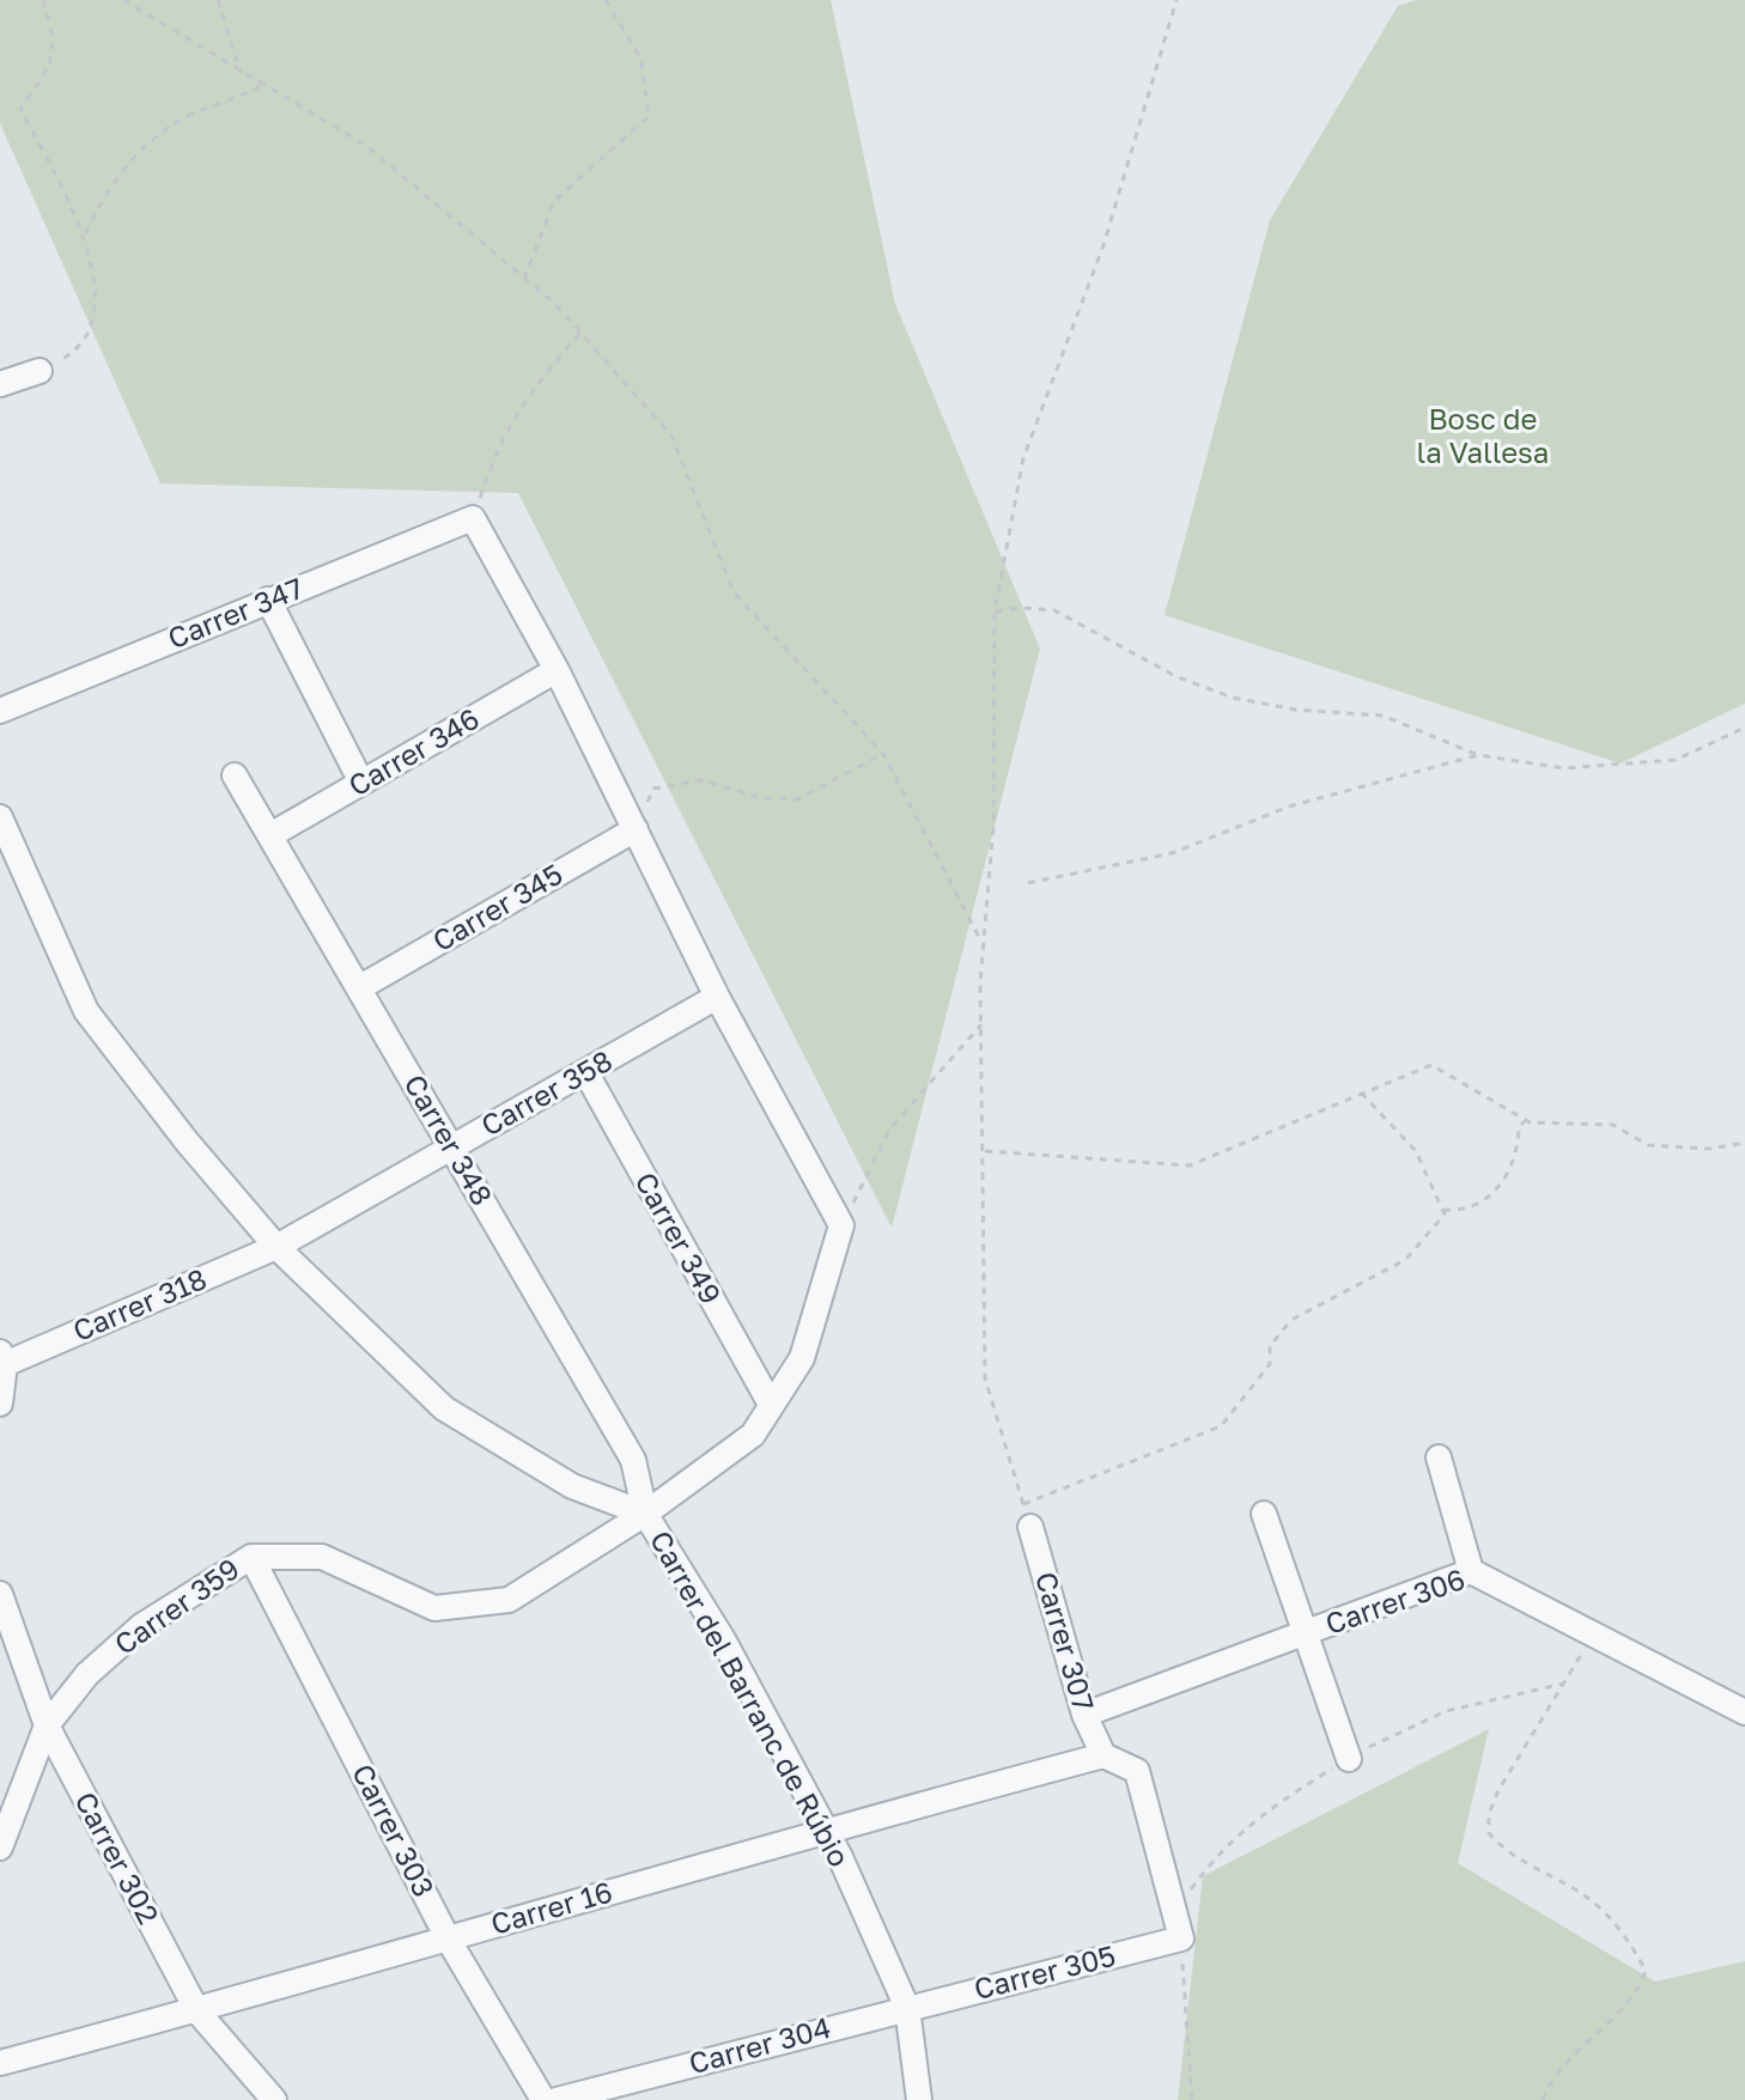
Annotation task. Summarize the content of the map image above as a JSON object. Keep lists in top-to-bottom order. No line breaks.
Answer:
{"streets":{"street":["Carrer 347","Carrer 346","Carrer 345","Carrer 358","Carrer 348","Carrer 349","Carrer 318","Carrer 306","Carrer 359","Carrer 307","Carrer del Barranc de Rúbio","Carrer 303","Carrer 302","Carrer 16","Carrer 305","Carrer 304"]},"crossings":[["Carrer 346","Carrer 348"],["Carrer 345","Carrer 348"],["Carrer 358","Carrer 348"],["Carrer 358","Carrer 349"],["Carrer 358","Carrer 318"],["Carrer 358","Carrer del Barranc de Rúbio"],["Carrer 348","Carrer 359"],["Carrer 348","Carrer del Barranc de Rúbio"],["Carrer 349","Carrer 359"],["Carrer 318","Carrer del Barranc de Rúbio"],["Carrer 306","Carrer 307"],["Carrer 359","Carrer del Barranc de Rúbio"],["Carrer 359","Carrer 303"],["Carrer 359","Carrer 302"],["Carrer 307","Carrer 16"],["Carrer del Barranc de Rúbio","Carrer 16"],["Carrer del Barranc de Rúbio","Carrer 305"],["Carrer del Barranc de Rúbio","Carrer 304"],["Carrer 303","Carrer 16"],["Carrer 302","Carrer 16"],["Carrer 305","Carrer 304"]],"parks":["Bosc de la Vallesa"]}
